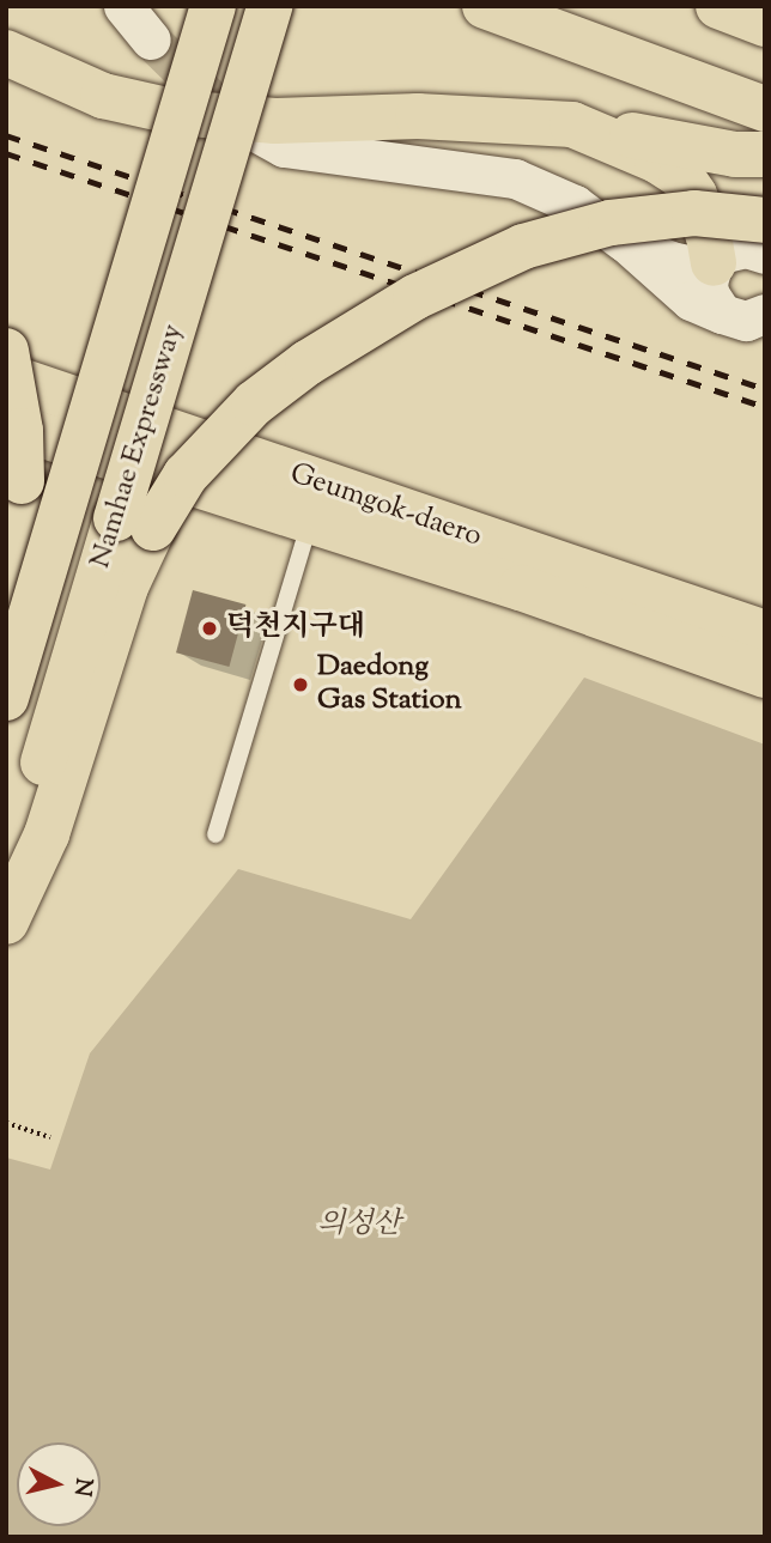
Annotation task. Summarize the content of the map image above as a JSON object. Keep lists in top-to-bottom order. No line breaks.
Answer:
{"streets":{"main road":["Namhae Expressway","Geumgok-daero"]},"parks":["의성산"],"places":["덕천지구대","Daedong Gas Station"],"north":"right"}
